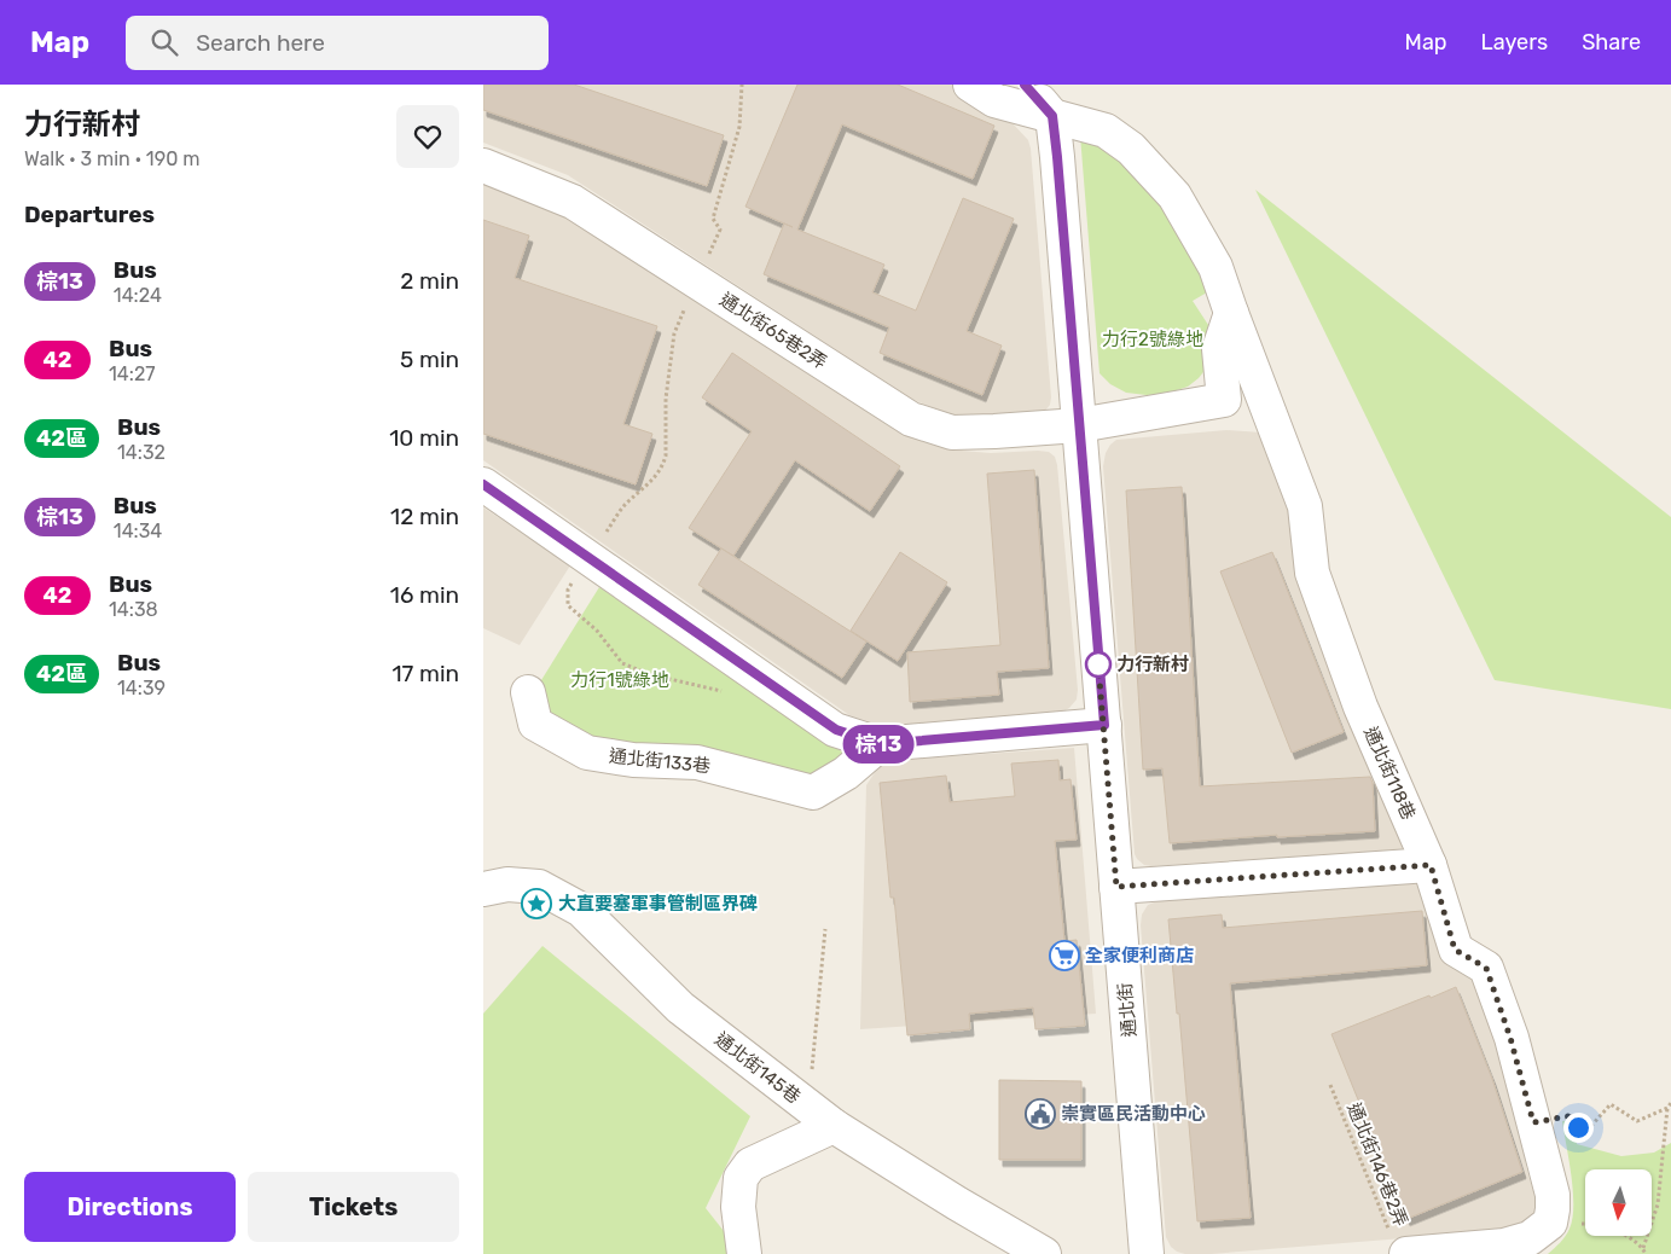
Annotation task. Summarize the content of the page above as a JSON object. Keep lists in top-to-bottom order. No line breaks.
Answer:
{"streets":{"street":["通北街65巷2弄","通北街133巷","通北街118巷","通北街","通北街145巷"],"path":["通北街146巷2弄"]},"crossings":[["通北街65巷2弄","通北街"],["通北街118巷","通北街"],["通北街118巷","通北街146巷2弄"]],"parks":["力行2號綠地","力行1號綠地"],"places":{"other":["力行新村"],"place":["大直要塞軍事管制區界碑"],"supermarket":["全家便利商店"],"public building":["崇實區民活動中心"]},"lines":["bus line 棕13"],"north":"bottom","page":{"header":"Map","search":"Search here","nav":["Map","Layers","Share"],"heading":[["力行新村","Walk · 3 min · 190 m"],"Departures"],"on_map":"棕13","list":[{"mark":"棕13","name":"Bus","note":"14:24","value":"2 min"},{"mark":"42","name":"Bus","note":"14:27","value":"5 min"},{"mark":"42區","name":"Bus","note":"14:32","value":"10 min"},{"mark":"棕13","name":"Bus","note":"14:34","value":"12 min"},{"mark":"42","name":"Bus","note":"14:38","value":"16 min"},{"mark":"42區","name":"Bus","note":"14:39","value":"17 min"}],"buttons":["Directions","Tickets"]}}
